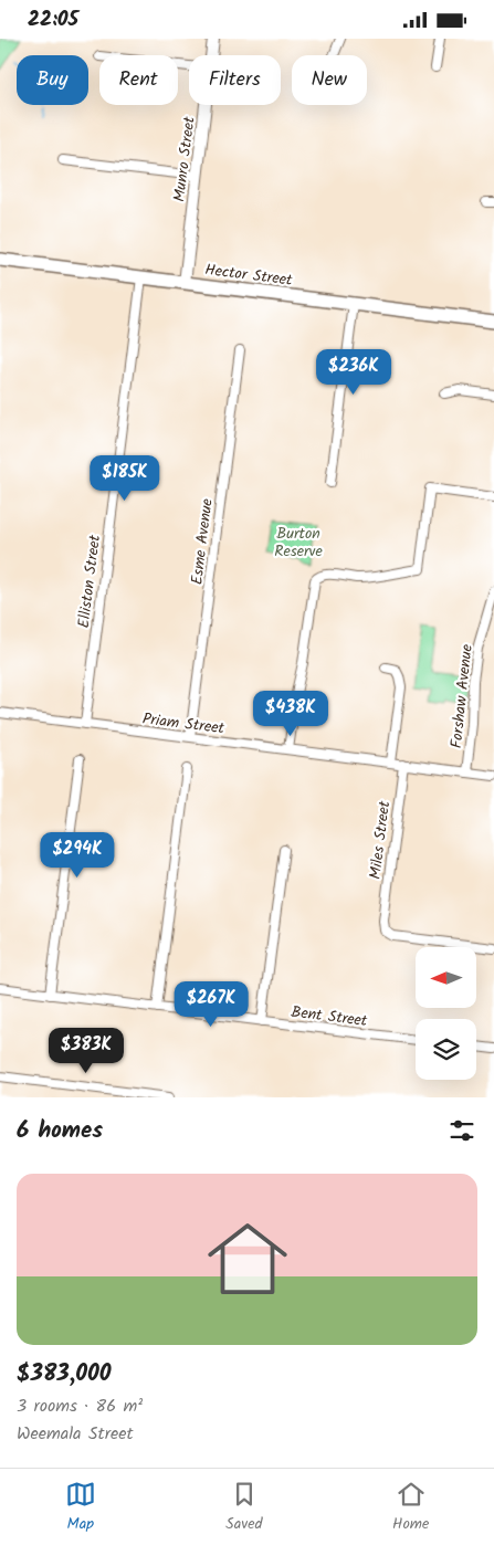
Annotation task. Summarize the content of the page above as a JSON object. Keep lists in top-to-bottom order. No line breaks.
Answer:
{"streets":{"main road":["Hector Street"],"street":["Munro Street","Esme Avenue","Elliston Street","Forshaw Avenue","Priam Street","Miles Street","Bent Street"]},"crossings":[["Munro Street","Hector Street"],["Hector Street","Elliston Street"],["Esme Avenue","Priam Street"],["Elliston Street","Priam Street"],["Forshaw Avenue","Priam Street"],["Priam Street","Miles Street"]],"parks":["Burton Reserve"],"north":"left","page":{"status":"22:05","chip":["Buy","Rent","Filters","New"],"price":["$236K","$185K","$438K","$294K","$267K","$383K"],"heading":"6 homes","list":[{"name":"$383,000","note":"3 rooms · 86 m² · Weemala Street"}],"tabs":["Map","Saved","Home"]}}
